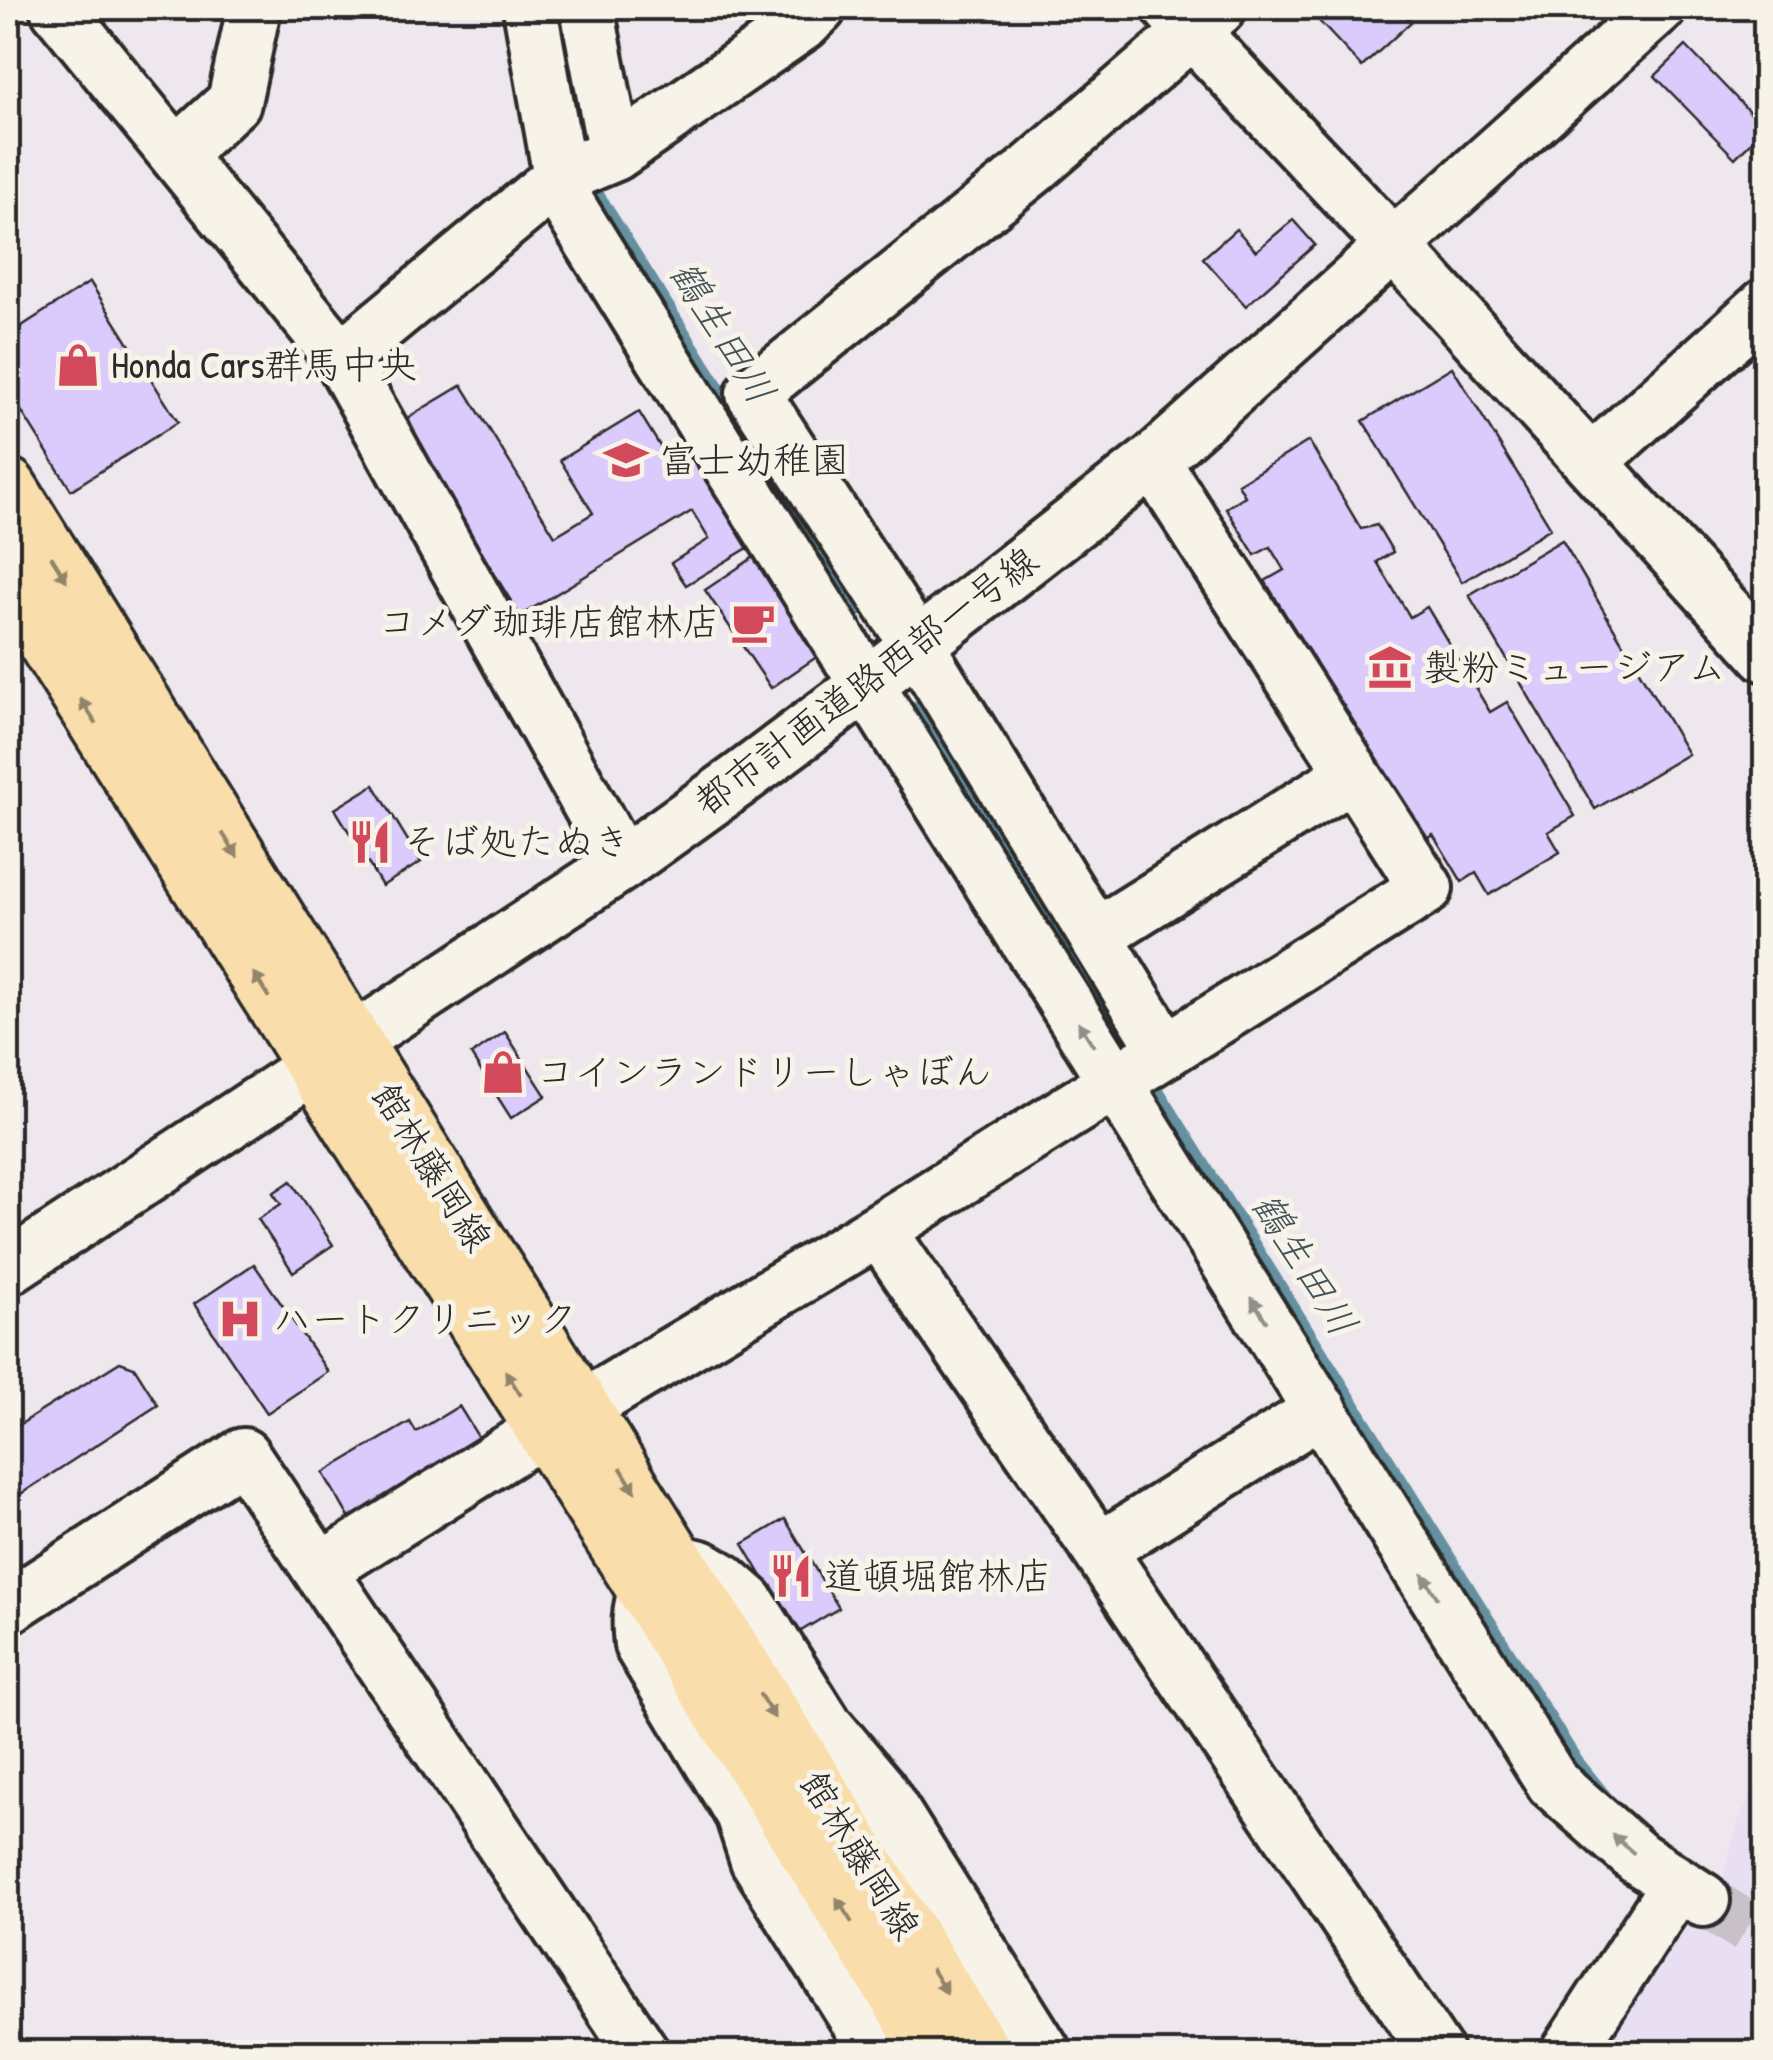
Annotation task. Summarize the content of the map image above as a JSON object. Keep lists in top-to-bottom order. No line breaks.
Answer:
{"streets":{"main road":["館林藤岡線"],"street":["都市計画道路西部一号線"]},"crossings":[["都市計画道路西部一号線","館林藤岡線"]],"water":["鶴生田川"],"places":{"shop":["Honda Cars群馬中央","コインランドリーしゃぼん"],"school or university":["富士幼稚園"],"cafe":["コメダ珈琲店館林店"],"museum":["製粉ミュージアム"],"restaurant":["そば処たぬき","道頓堀館林店"],"hospital":["ハートクリニック"]}}
